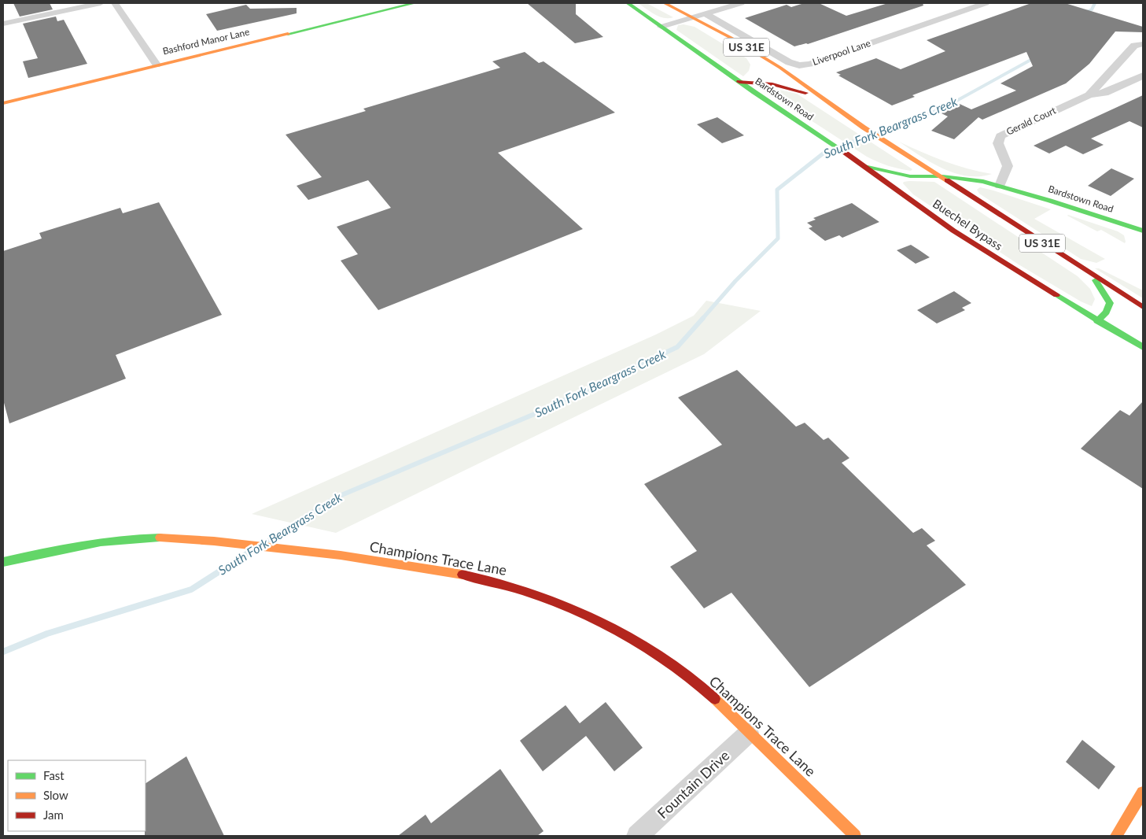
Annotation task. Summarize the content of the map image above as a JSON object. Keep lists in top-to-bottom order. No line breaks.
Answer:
{"streets":{"main road":["Bashford Manor Lane","US 31E","Bardstown Road","Buechel Bypass","Champions Trace Lane"],"street":["Liverpool Lane","Gerald Court","Fountain Drive"]},"crossings":[["US 31E","Bardstown Road"],["Bardstown Road","Gerald Court"],["Bardstown Road","Buechel Bypass"],["Champions Trace Lane","Fountain Drive"]],"water":["South Fork Beargrass Creek"],"legend":["Fast","Slow","Jam"]}
